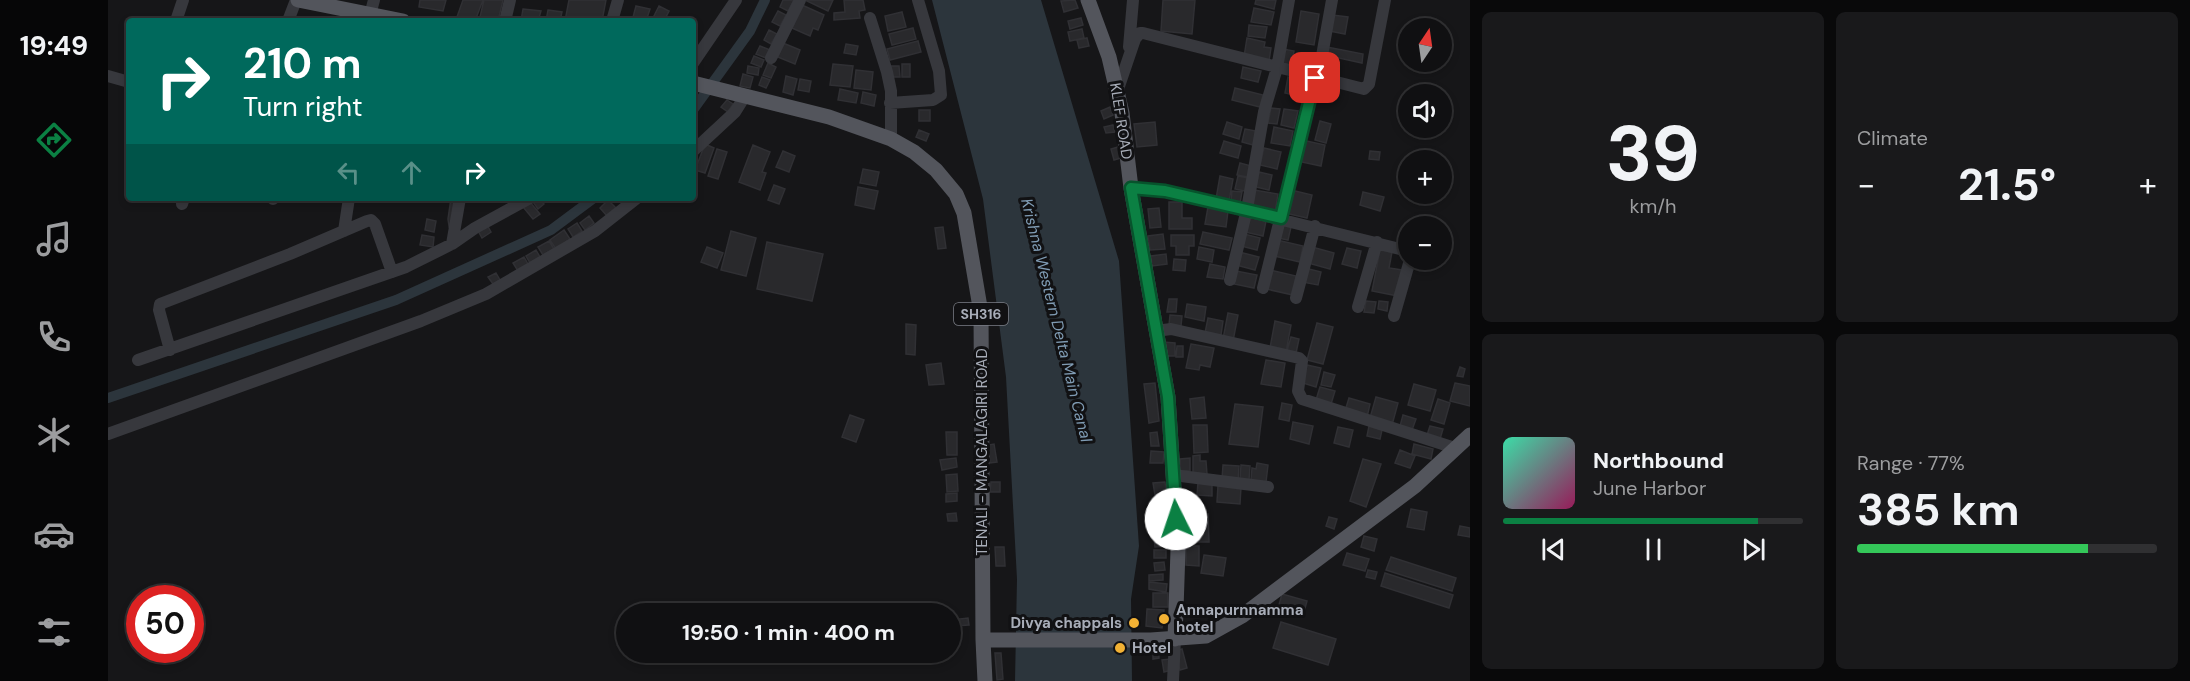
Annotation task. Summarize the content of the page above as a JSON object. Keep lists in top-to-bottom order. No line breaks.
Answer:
{"streets":{"main road":["KLEF ROAD","SH316","TENALI - MANGALAGIRI ROAD"]},"water":["Krishna Western Delta Main Canal"],"places":["Annapurnnamma hotel","Divya chappals","Hotel"],"north":"top","page":{"tabs":"19:49","tile":[["39","km/h"],"Climate",["Range · 77%","385 km"]],"map_buttons":["+","−"],"turn":["210 m","Turn right"],"heat":["−","21.5°","+"],"song":["Northbound","June Harbor"],"limit":"50","trip":"19:50 · 1 min · 400 m"}}
